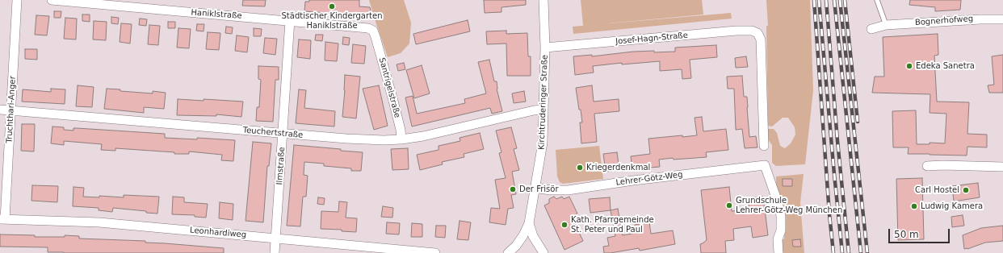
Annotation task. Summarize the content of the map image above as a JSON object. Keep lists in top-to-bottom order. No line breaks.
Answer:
{"streets":{"street":["Haniklstraße","Bognerhofweg","Josef-Hagn-Straße","Santrigelstraße","Kirchtruderinger Straße","Truchthari-Anger","Teuchertstraße","Ilmstraße","Lehrer-Götz-Weg","Leonhardiweg"]},"crossings":[["Haniklstraße","Santrigelstraße"],["Haniklstraße","Ilmstraße"],["Josef-Hagn-Straße","Kirchtruderinger Straße"],["Santrigelstraße","Teuchertstraße"],["Kirchtruderinger Straße","Teuchertstraße"],["Kirchtruderinger Straße","Lehrer-Götz-Weg"],["Truchthari-Anger","Teuchertstraße"],["Truchthari-Anger","Leonhardiweg"],["Teuchertstraße","Ilmstraße"],["Ilmstraße","Leonhardiweg"]],"places":["Städtischer Kindergarten Haniklstraße","Edeka Sanetra","Kriegerdenkmal","Der Frisör","Carl Hostel","Grundschule Lehrer-Götz-Weg München","Ludwig Kamera","Kath. Pfarrgemeinde St. Peter und Paul"],"scale_bar":"50 m"}
